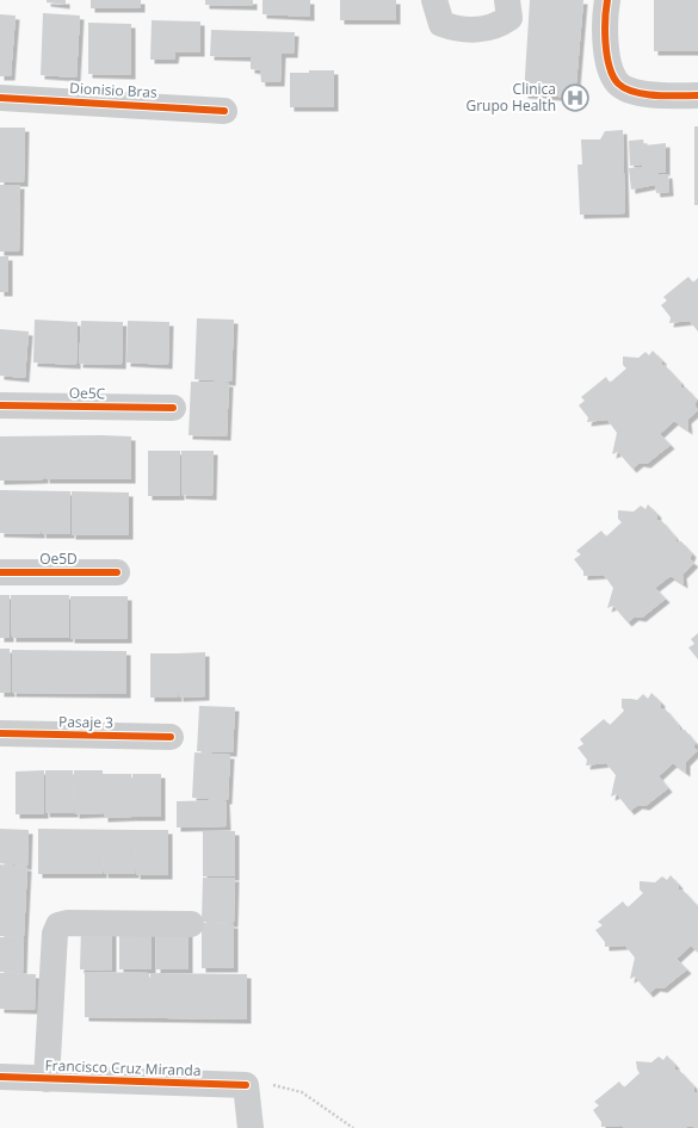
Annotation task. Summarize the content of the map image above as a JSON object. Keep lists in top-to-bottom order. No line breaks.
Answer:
{"streets":{"street":["Dionisio Bras","Oe5C","Oe5D","Pasaje 3","Francisco Cruz Miranda"]},"places":{"hospital":["Clinica Grupo Health"]}}
